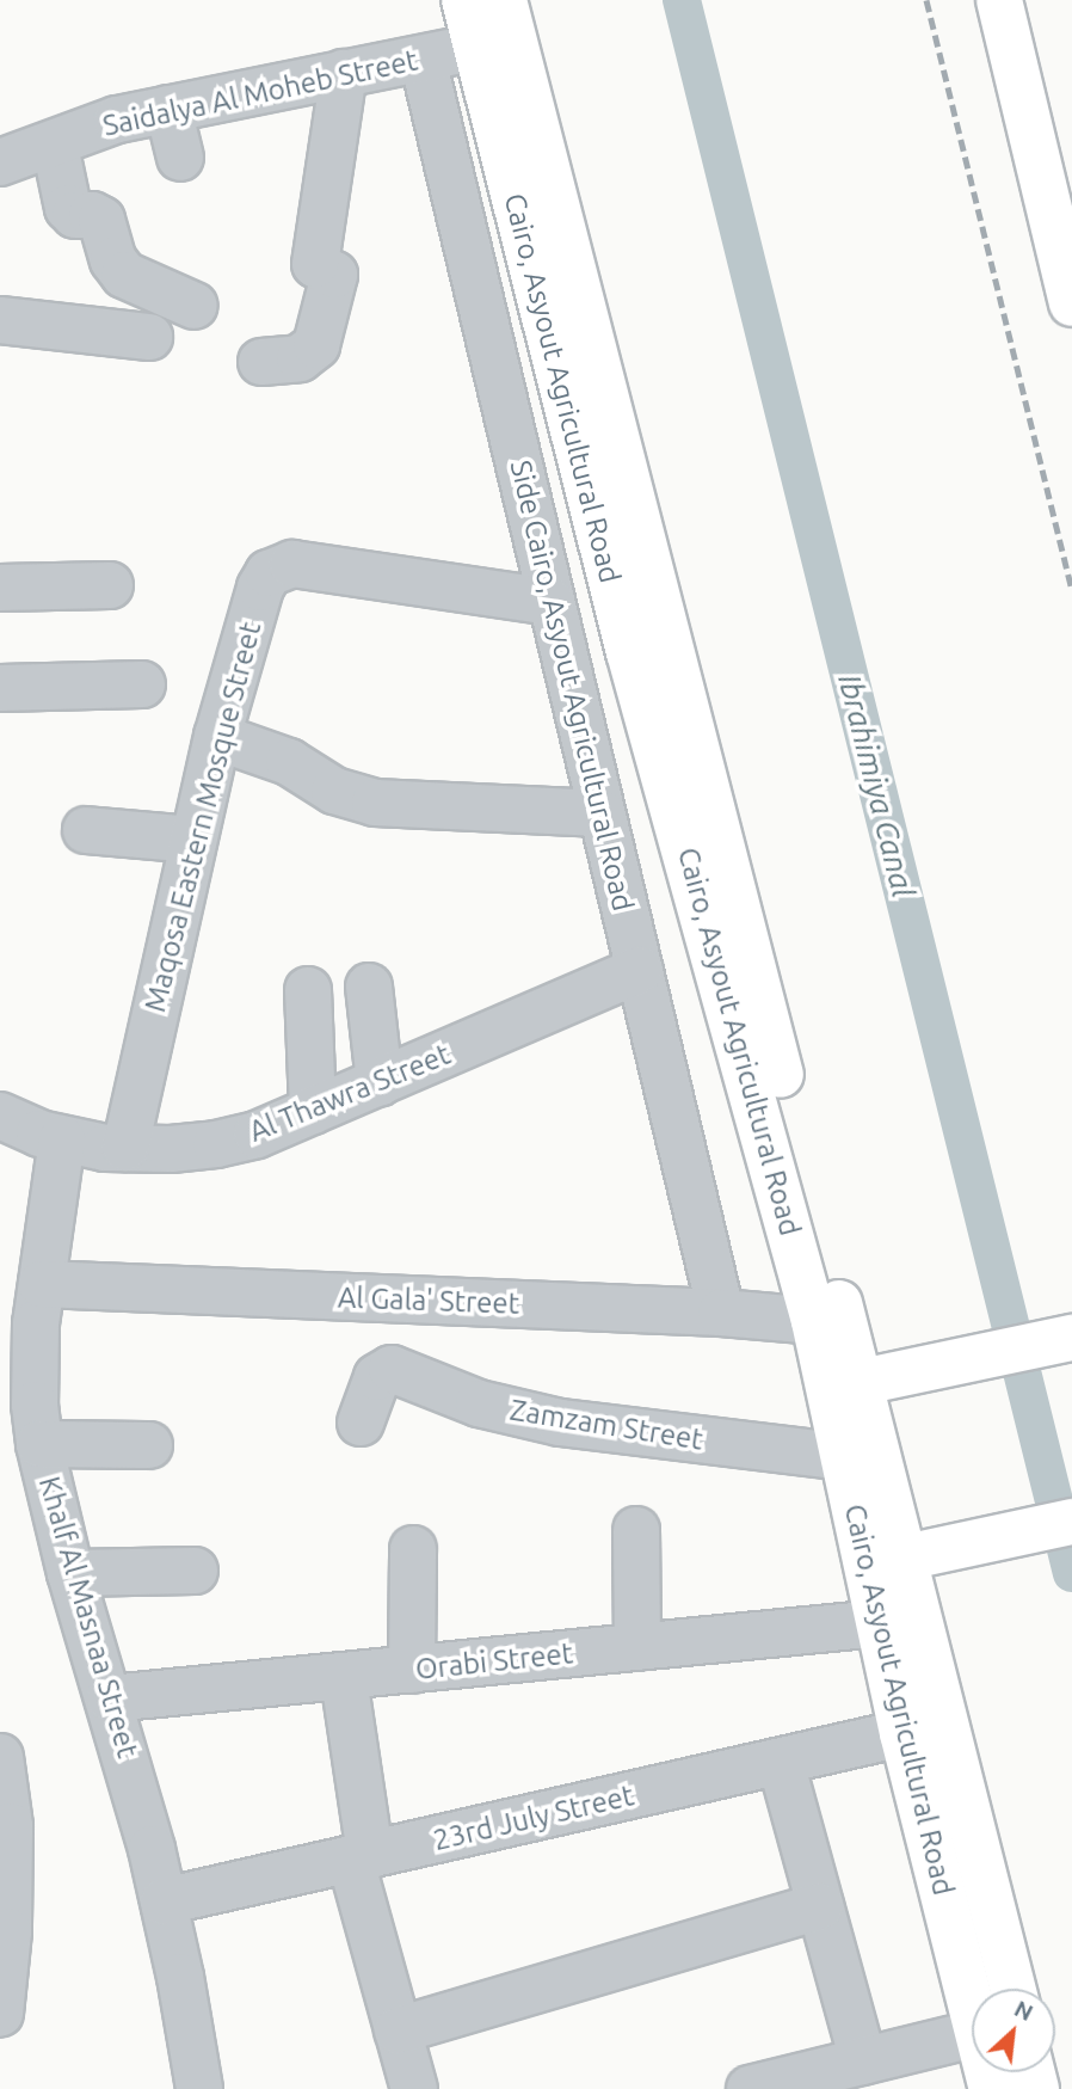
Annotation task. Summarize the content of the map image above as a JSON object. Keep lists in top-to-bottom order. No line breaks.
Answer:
{"streets":{"main road":["Cairo, Asyout Agricultural Road"],"street":["Saidalya Al Moheb Street","Side Cairo, Asyout Agricultural Road","Maqosa Eastern Mosque Street","Al Thawra Street","Al Gala' Street","Zamzam Street","Khalf Al Masnaa Street","Orabi Street","23rd July Street"]},"crossings":[["Saidalya Al Moheb Street","Cairo, Asyout Agricultural Road"],["Saidalya Al Moheb Street","Side Cairo, Asyout Agricultural Road"],["Cairo, Asyout Agricultural Road","Al Gala' Street"],["Cairo, Asyout Agricultural Road","Zamzam Street"],["Cairo, Asyout Agricultural Road","Orabi Street"],["Cairo, Asyout Agricultural Road","23rd July Street"],["Side Cairo, Asyout Agricultural Road","Maqosa Eastern Mosque Street"],["Side Cairo, Asyout Agricultural Road","Al Thawra Street"],["Side Cairo, Asyout Agricultural Road","Al Gala' Street"],["Maqosa Eastern Mosque Street","Al Thawra Street"],["Al Thawra Street","Khalf Al Masnaa Street"],["Al Gala' Street","Khalf Al Masnaa Street"],["Khalf Al Masnaa Street","Orabi Street"],["Khalf Al Masnaa Street","23rd July Street"]],"water":["Ibrahimiya Canal"],"north":"top right"}
